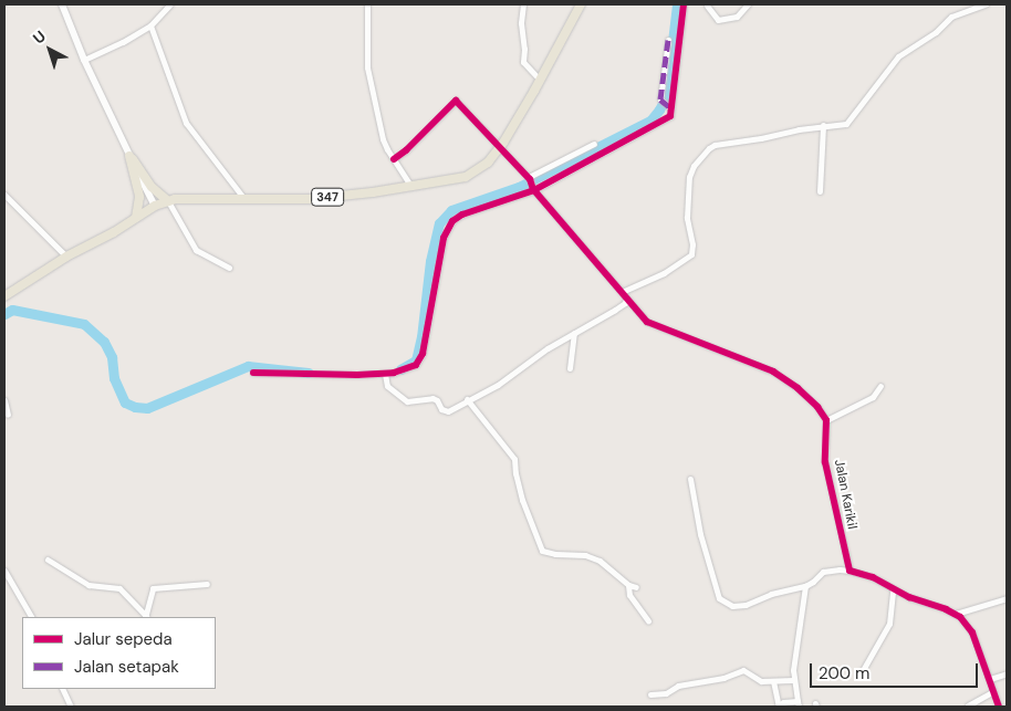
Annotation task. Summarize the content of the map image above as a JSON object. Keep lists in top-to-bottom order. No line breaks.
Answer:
{"streets":{"main road":["347"],"street":["Jalan Karikil"]},"legend":["Jalur sepeda","Jalan setapak"],"scale_bar":"200 m","north":"top left"}
